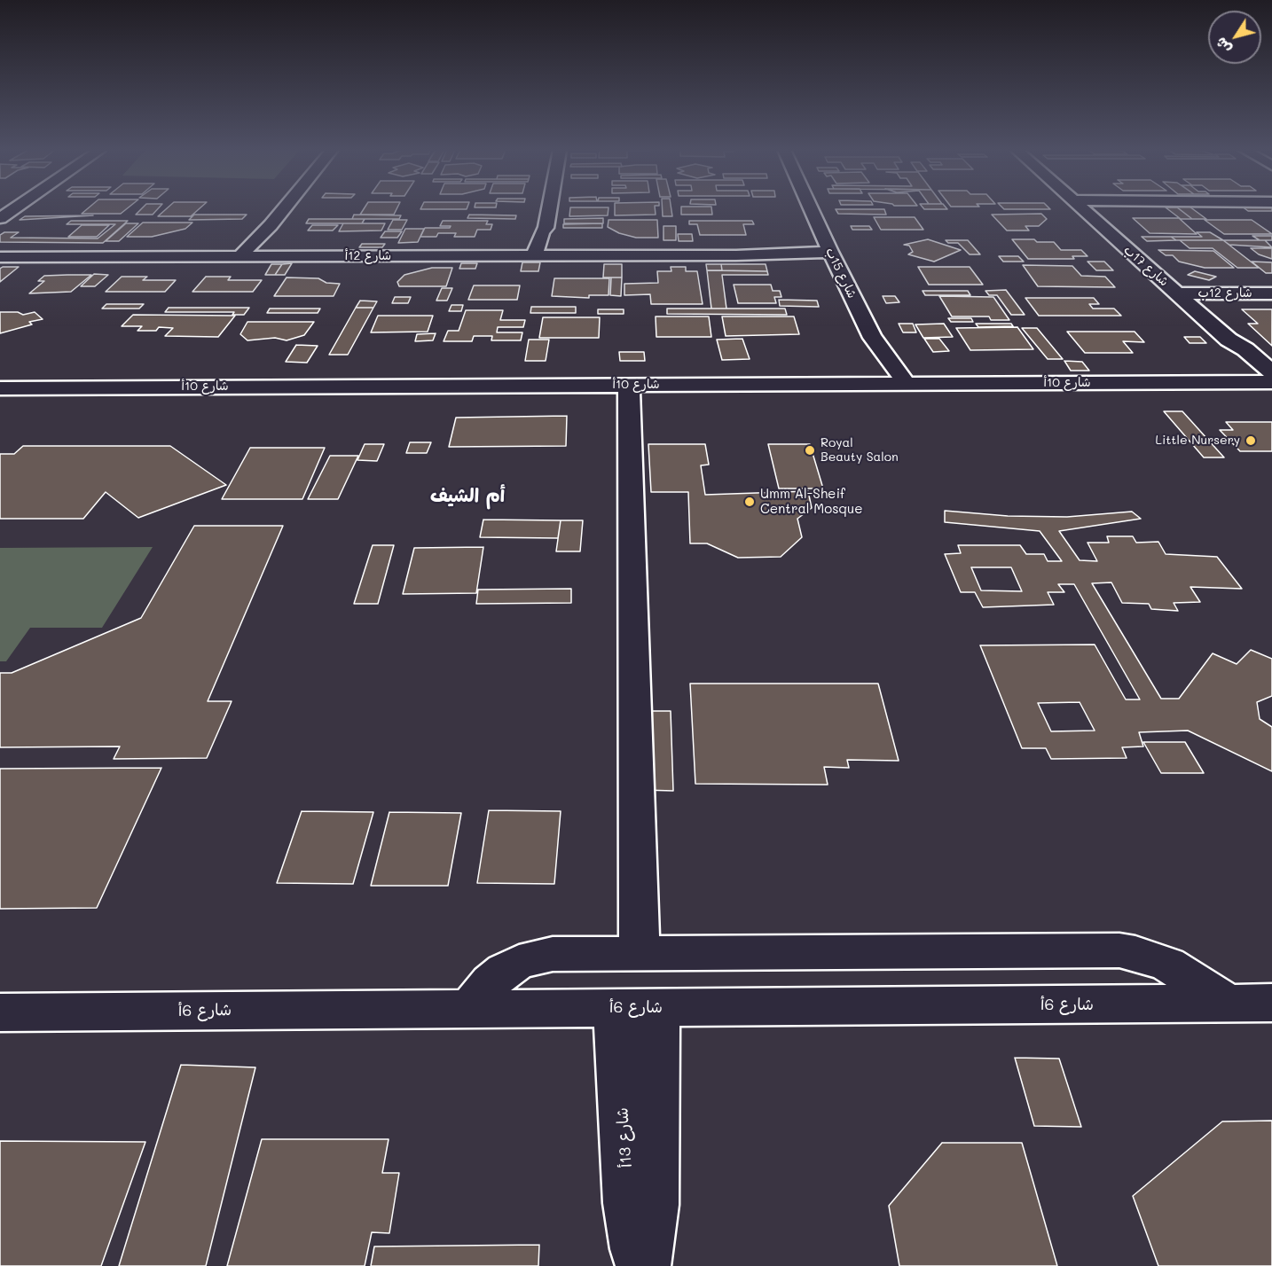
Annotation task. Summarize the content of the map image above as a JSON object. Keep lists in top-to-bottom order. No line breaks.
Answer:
{"streets":{"street":["شارع 12أ","شارع 17ب","شارع 15ب","شارع 12ب","شارع 10أ","شارع 6أ","شارع 13أ"]},"crossings":[["شارع 12أ","شارع 15ب"],["شارع 17ب","شارع 12ب"],["شارع 17ب","شارع 10أ"],["شارع 15ب","شارع 10أ"],["شارع 6أ","شارع 13أ"]],"districts":["أم الشيف"],"places":["Little Nursery","Royal Beauty Salon","Umm Al-Sheif Central Mosque"],"north":"bottom left"}
